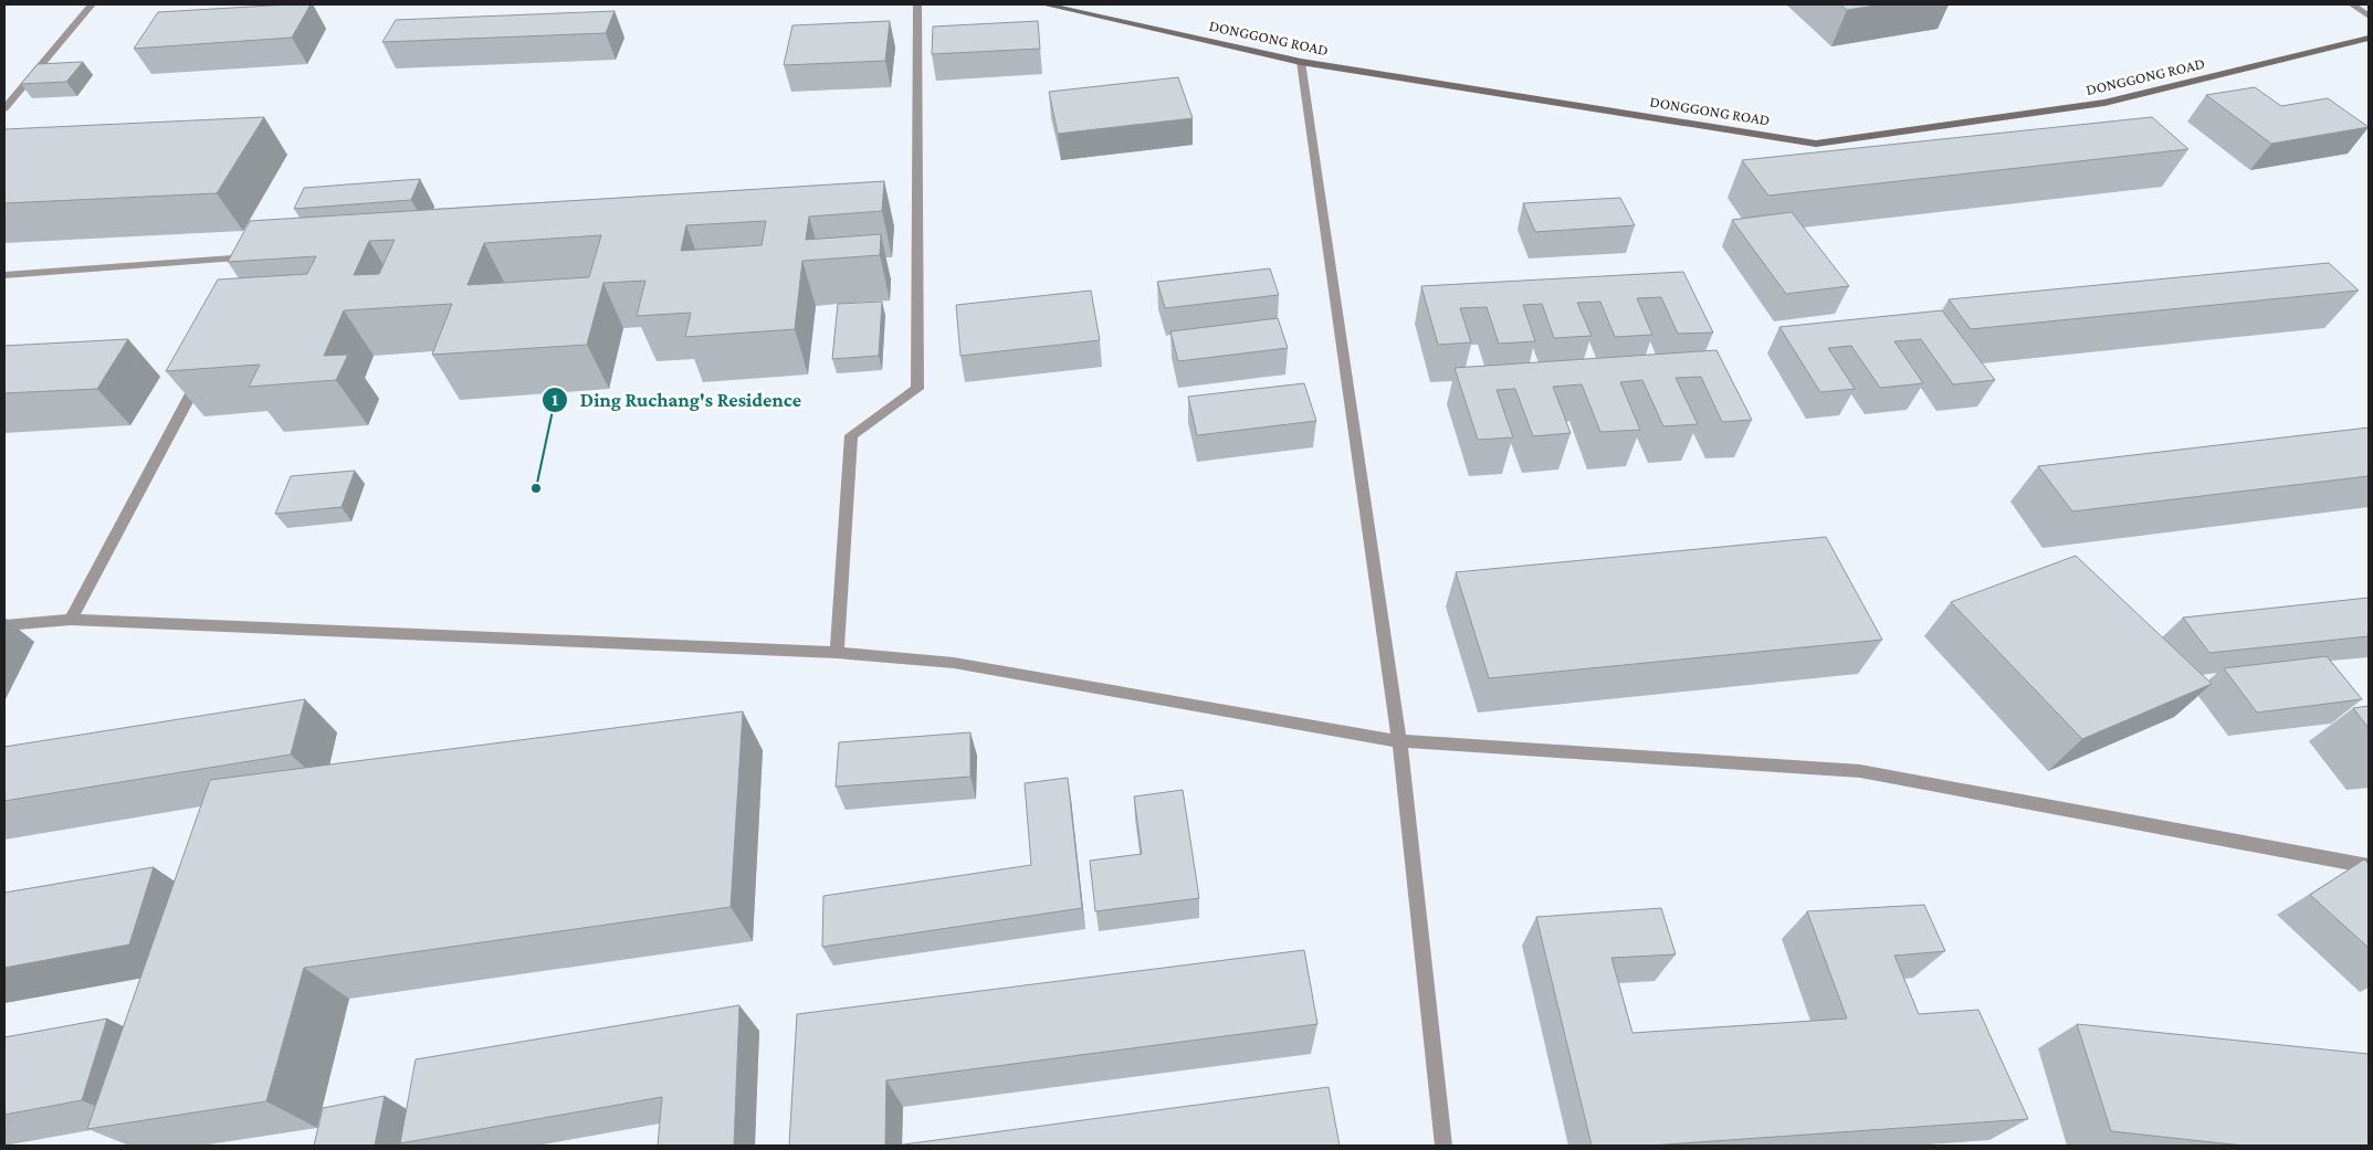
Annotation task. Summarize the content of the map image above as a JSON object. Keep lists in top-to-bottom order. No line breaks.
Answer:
{"streets":{"street":["DONGGONG ROAD"]},"places":["Ding Ruchang's Residence"]}
